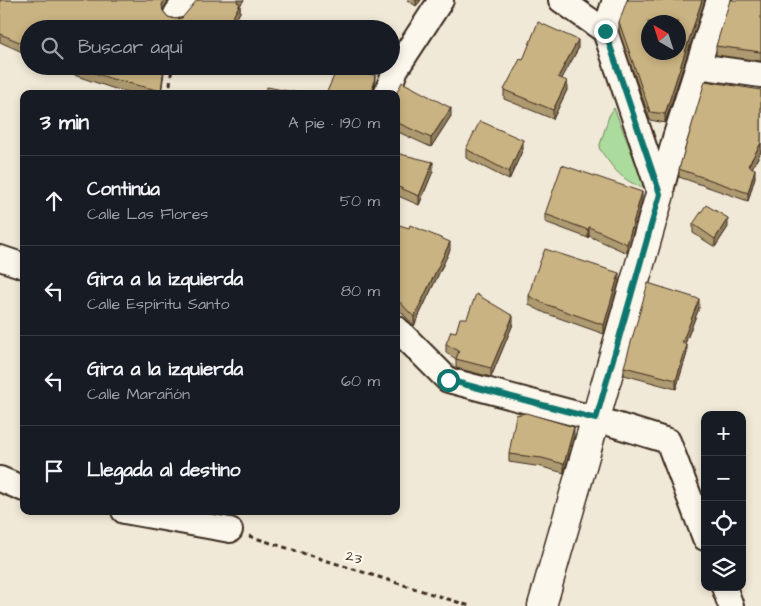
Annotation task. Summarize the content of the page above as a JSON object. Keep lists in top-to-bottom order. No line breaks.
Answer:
{"streets":{"path":["23"]},"north":"top left","page":{"search":"Buscar aquí","heading":["3 min","A pie · 190 m"],"list":[["Continúa","Calle Las Flores","50 m"],["Gira a la izquierda","Calle Espíritu Santo","80 m"],["Gira a la izquierda","Calle Marañón","60 m"],"Llegada al destino"],"map_buttons":["+","−"]}}
